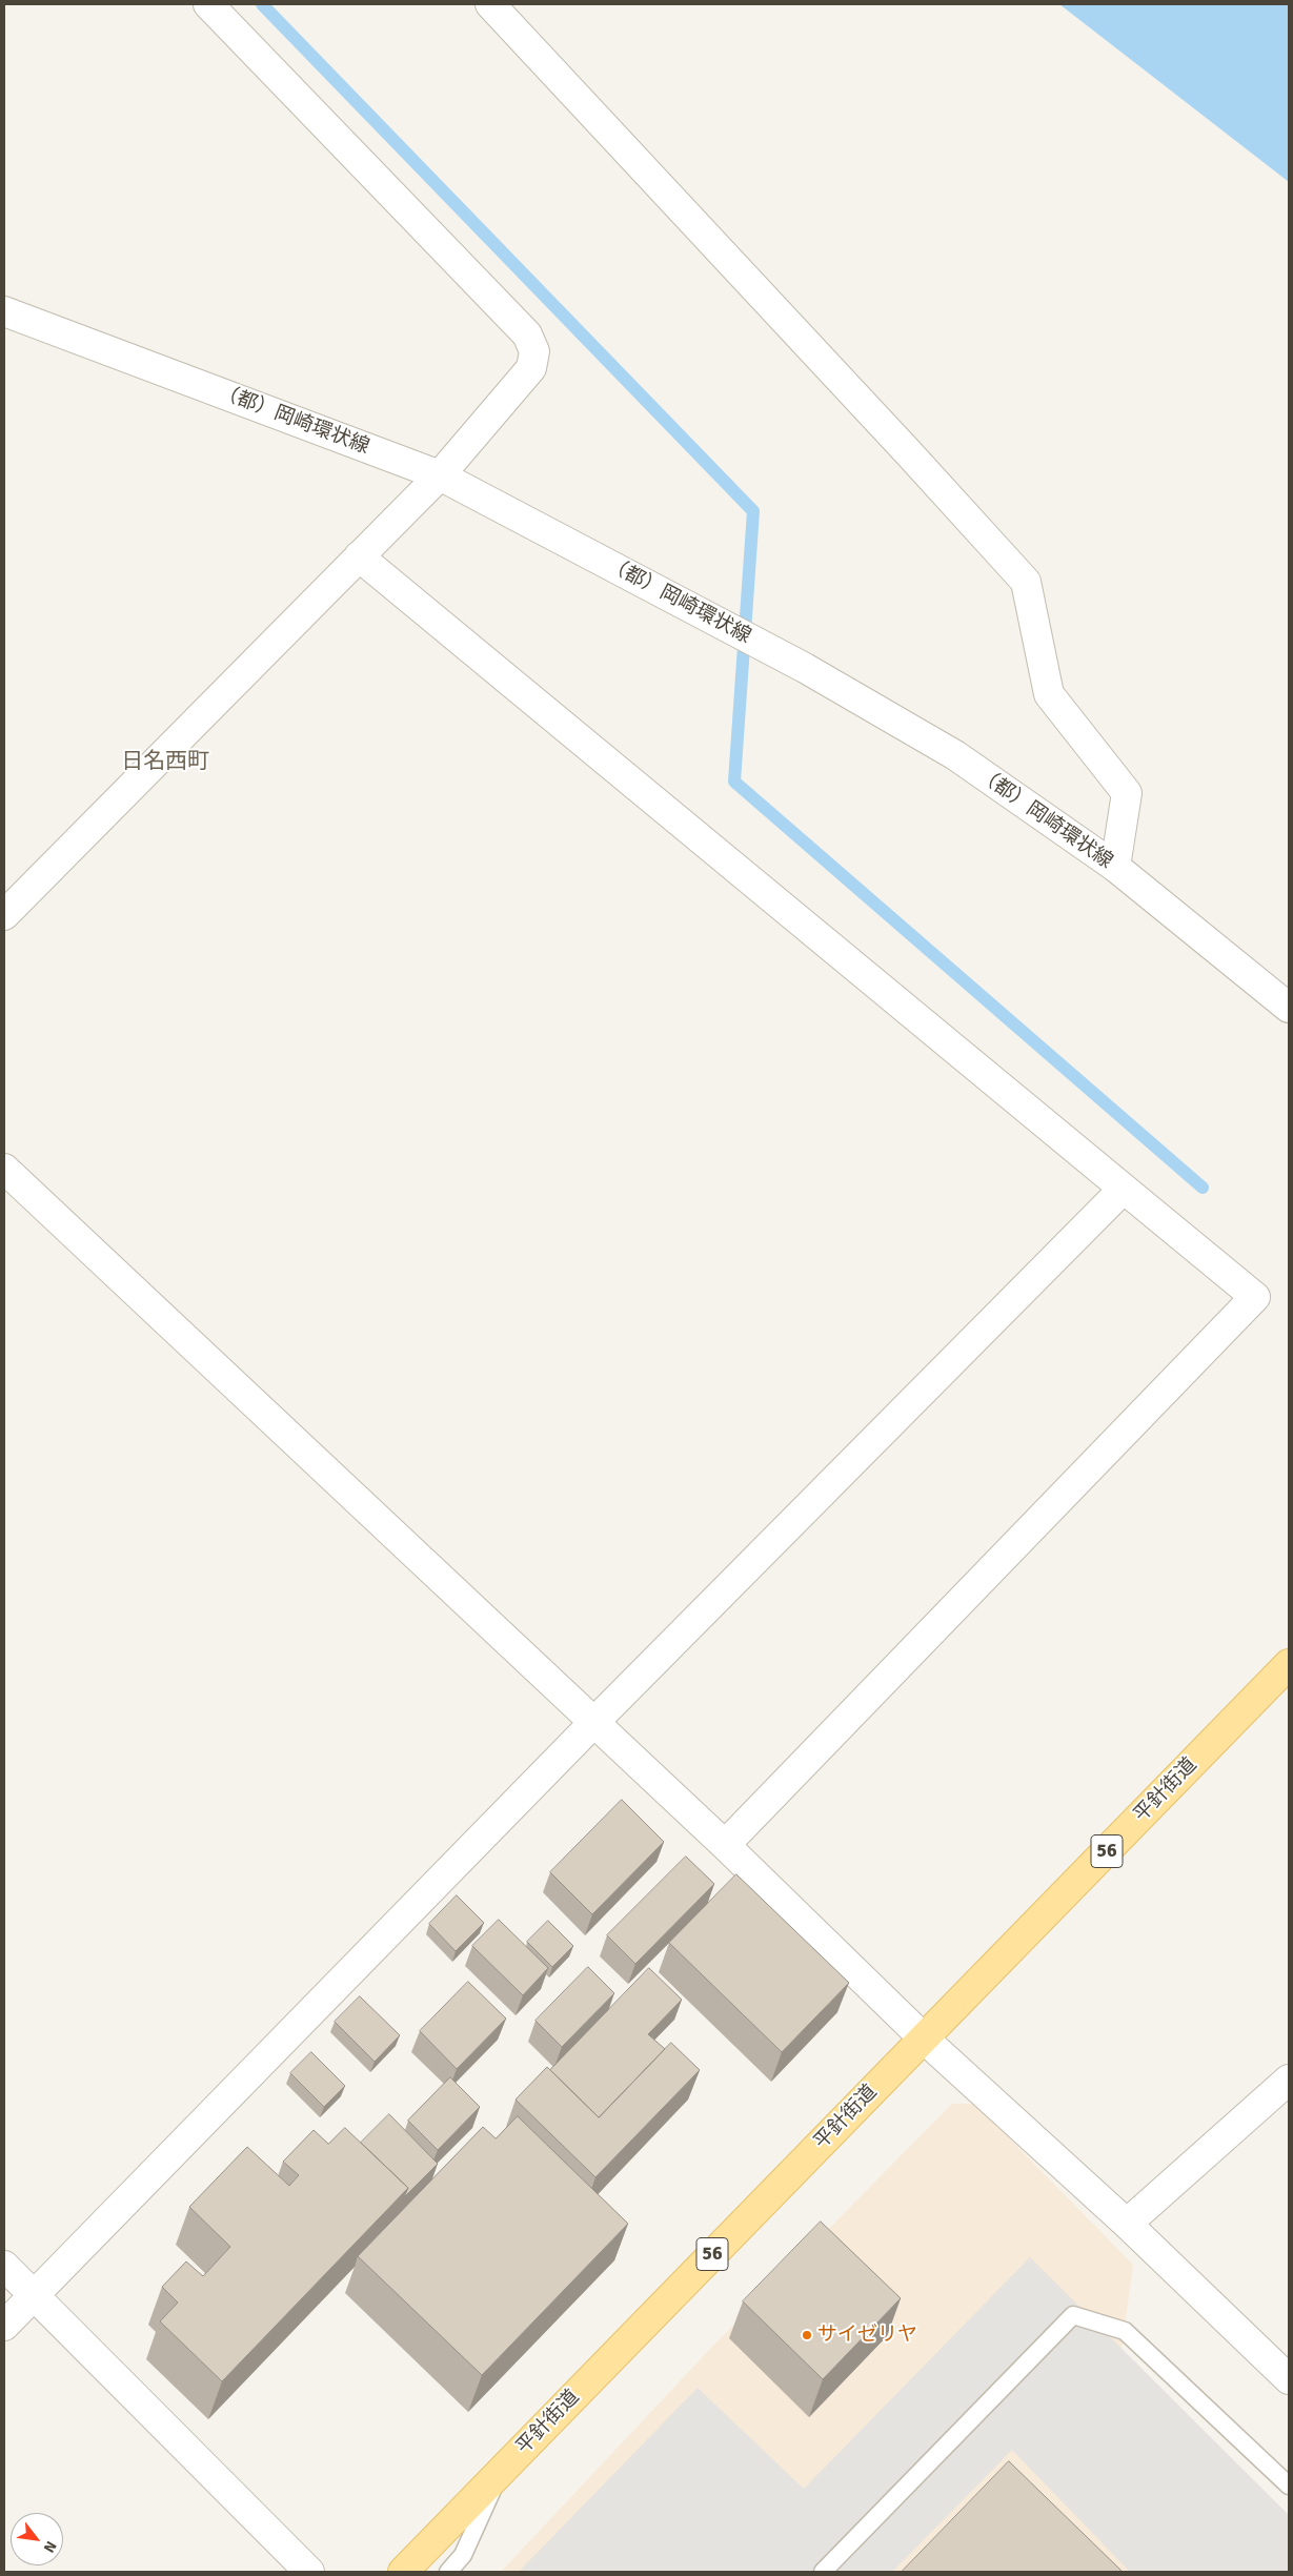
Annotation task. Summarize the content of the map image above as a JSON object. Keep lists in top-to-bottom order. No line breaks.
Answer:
{"streets":{"main road":["平針街道","56"],"street":["（都）岡崎環状線"]},"districts":["日名西町"],"places":["サイゼリヤ"],"north":"bottom right"}
